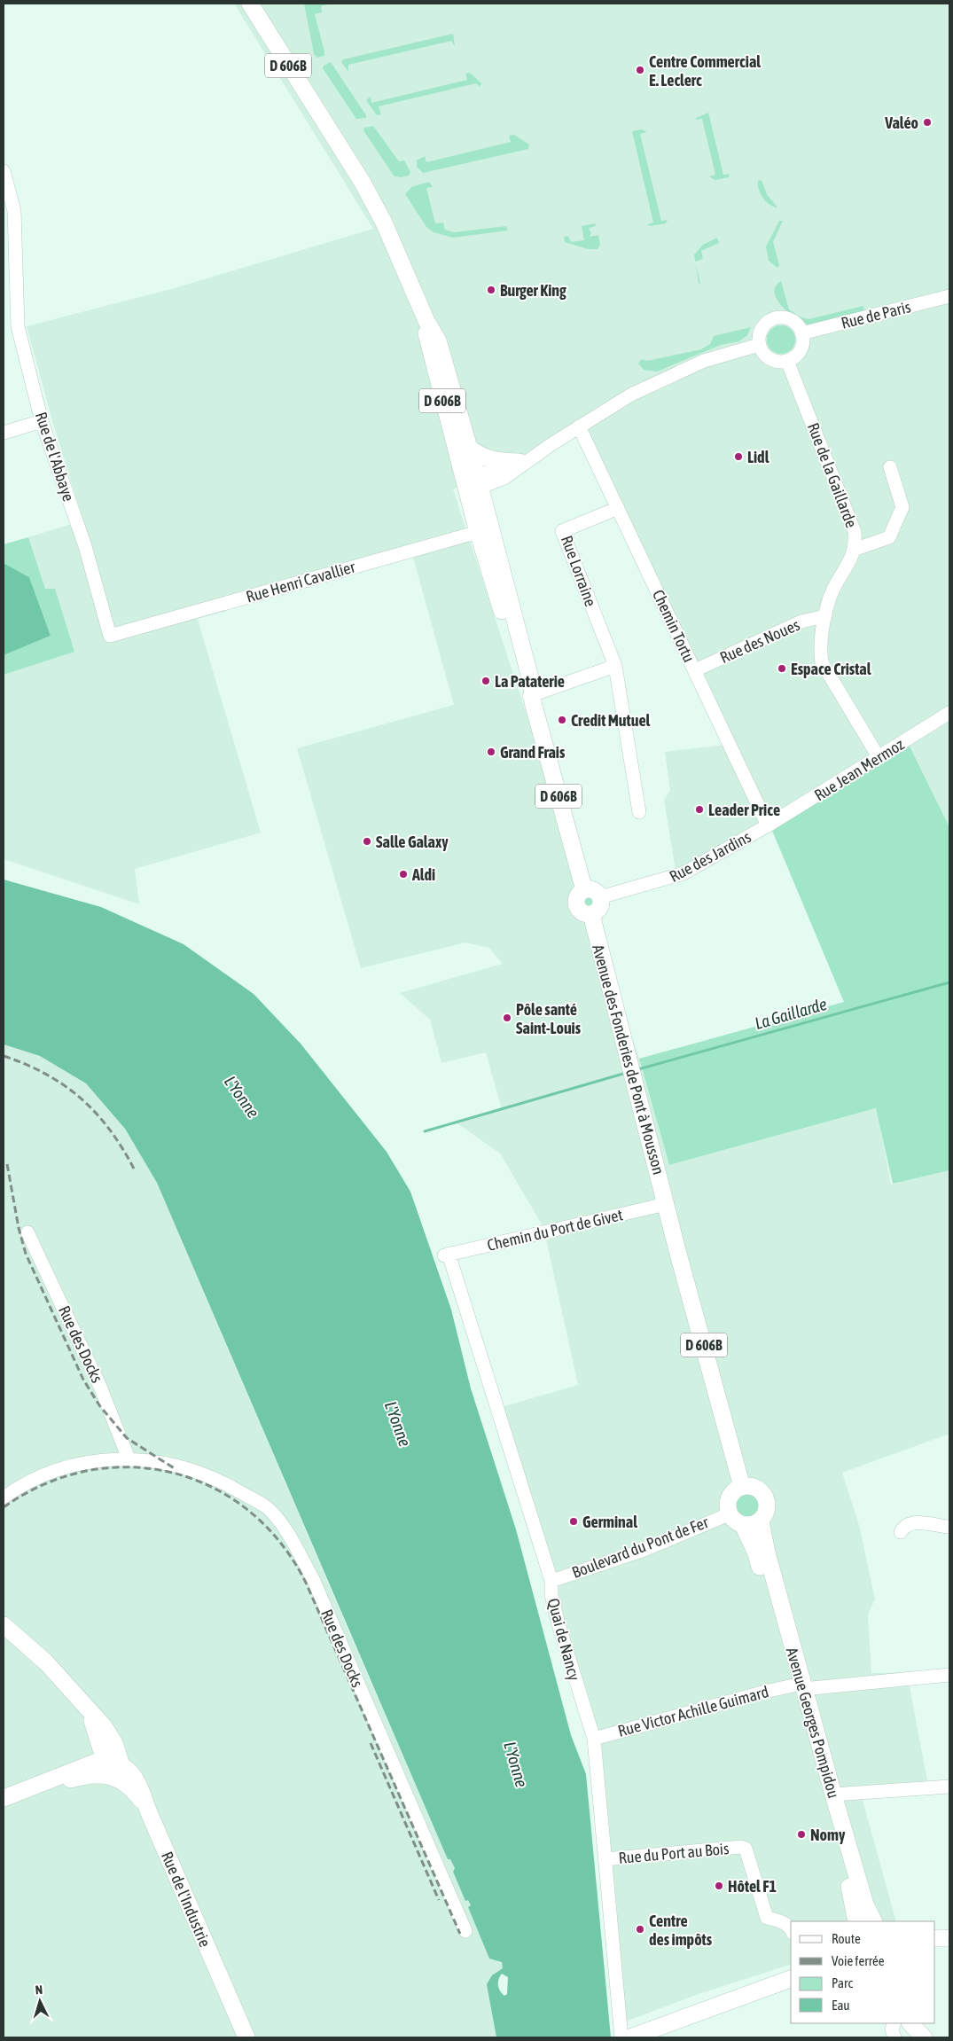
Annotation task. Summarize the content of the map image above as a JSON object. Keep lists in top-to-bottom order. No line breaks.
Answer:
{"streets":{"main road":["D 606B","Avenue des Fonderies de Pont à Mousson","Avenue Georges Pompidou","Rue de l'Industrie"],"street":["Rue de Paris","Rue de l'Abbaye","Rue de la Gaillarde","Rue Lorraine","Rue Henri Cavallier","Chemin Tortu","Rue des Noues","Rue Jean Mermoz","Rue des Jardins","Chemin du Port de Givet","Rue des Docks","Boulevard du Pont de Fer","Quai de Nancy","Rue Victor Achille Guimard","Rue du Port au Bois"]},"crossings":[["D 606B","Rue Henri Cavallier"],["D 606B","Rue des Jardins"],["D 606B","Avenue des Fonderies de Pont à Mousson"],["D 606B","Chemin du Port de Givet"],["D 606B","Boulevard du Pont de Fer"],["D 606B","Avenue Georges Pompidou"],["Rue de Paris","Rue de la Gaillarde"],["Rue de l'Abbaye","Rue Henri Cavallier"],["Rue de la Gaillarde","Rue des Noues"],["Rue de la Gaillarde","Rue Jean Mermoz"],["Rue Lorraine","Chemin Tortu"],["Chemin Tortu","Rue des Noues"],["Chemin Tortu","Rue Jean Mermoz"],["Chemin Tortu","Rue des Jardins"],["Rue Jean Mermoz","Rue des Jardins"],["Rue des Jardins","Avenue des Fonderies de Pont à Mousson"],["Avenue des Fonderies de Pont à Mousson","Chemin du Port de Givet"],["Chemin du Port de Givet","Quai de Nancy"],["Boulevard du Pont de Fer","Quai de Nancy"],["Boulevard du Pont de Fer","Avenue Georges Pompidou"],["Quai de Nancy","Rue Victor Achille Guimard"],["Quai de Nancy","Rue du Port au Bois"],["Rue Victor Achille Guimard","Avenue Georges Pompidou"]],"water":["La Gaillarde","L'Yonne"],"places":["Centre Commercial E. Leclerc","Valéo","Burger King","Lidl","Espace Cristal","La Pataterie","Credit Mutuel","Grand Frais","Leader Price","Salle Galaxy","Aldi","Pôle santé Saint-Louis","Germinal","Nomy","Hôtel F1","Centre des impôts"],"legend":["Route","Voie ferrée","Parc","Eau"],"north":"top"}
